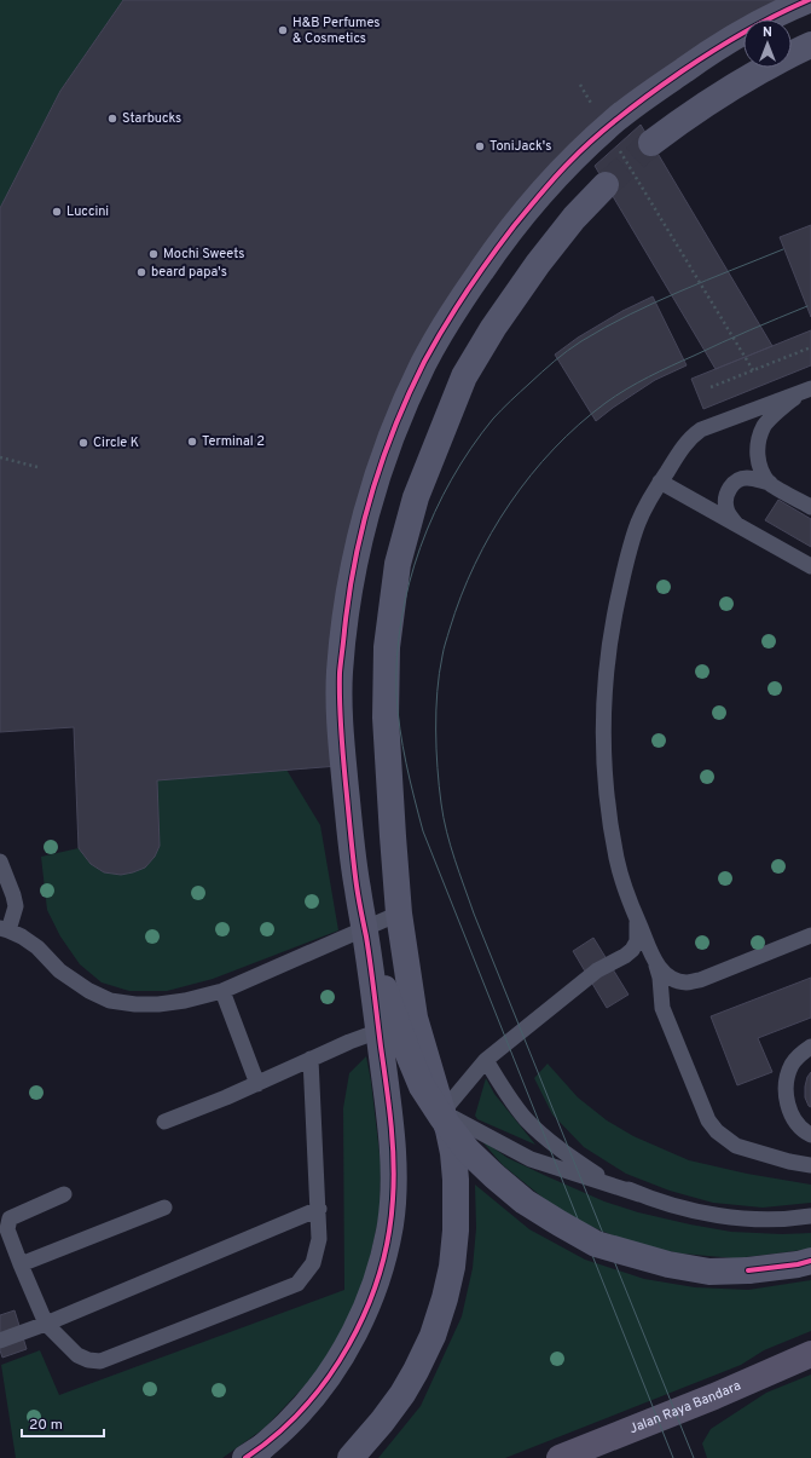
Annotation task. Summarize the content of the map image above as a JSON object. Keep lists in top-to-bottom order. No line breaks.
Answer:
{"streets":{"main road":["Jalan Raya Bandara"]},"places":["H&B Perfumes & Cosmetics","Starbucks","ToniJack's","Luccini","Mochi Sweets","beard papa's","Terminal 2","Circle K"],"scale_bar":"20 m","north":"top"}
